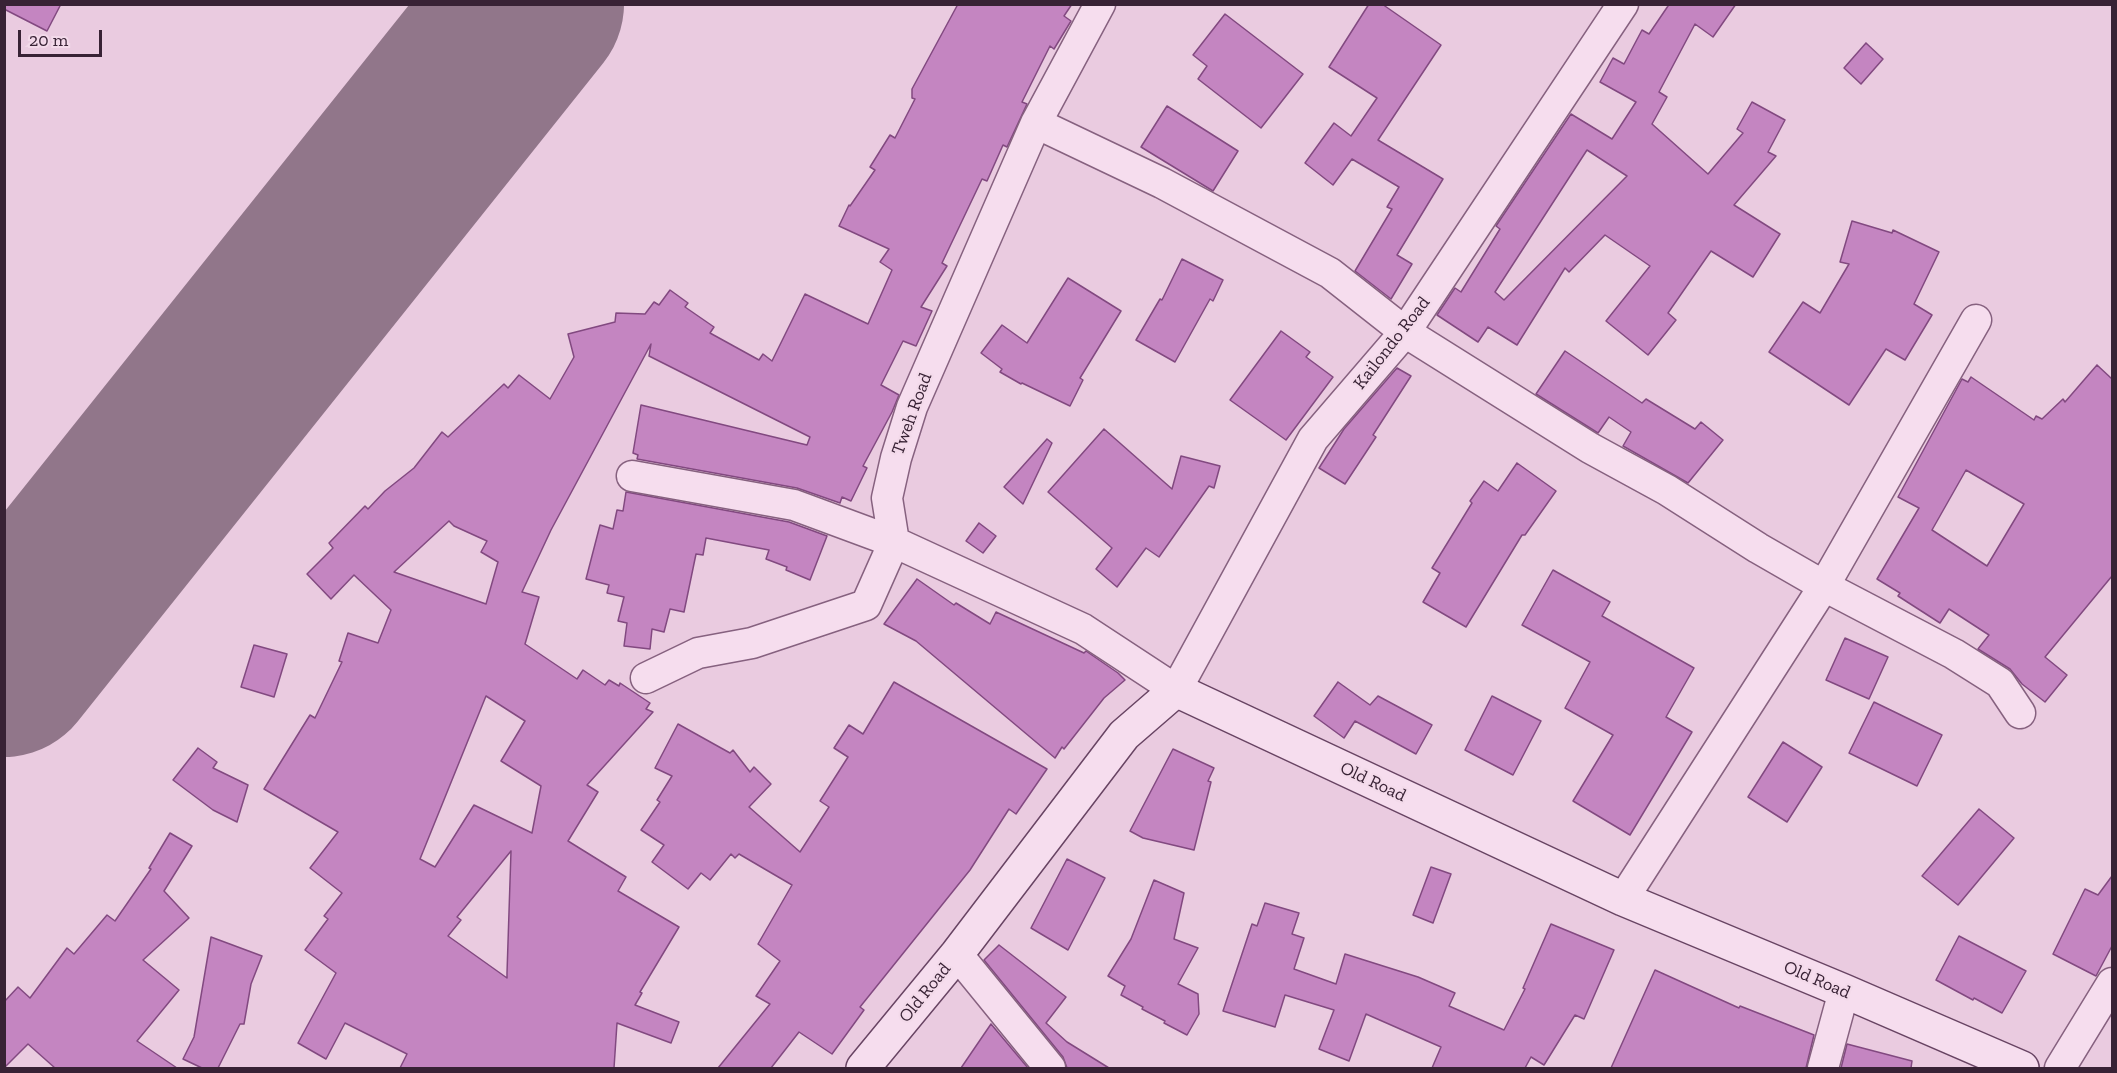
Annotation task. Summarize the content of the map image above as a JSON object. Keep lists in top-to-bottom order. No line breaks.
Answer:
{"streets":{"street":["Kailondo Road","Tweh Road","Old Road"]},"crossings":[["Kailondo Road","Old Road"]],"scale_bar":"20 m"}
